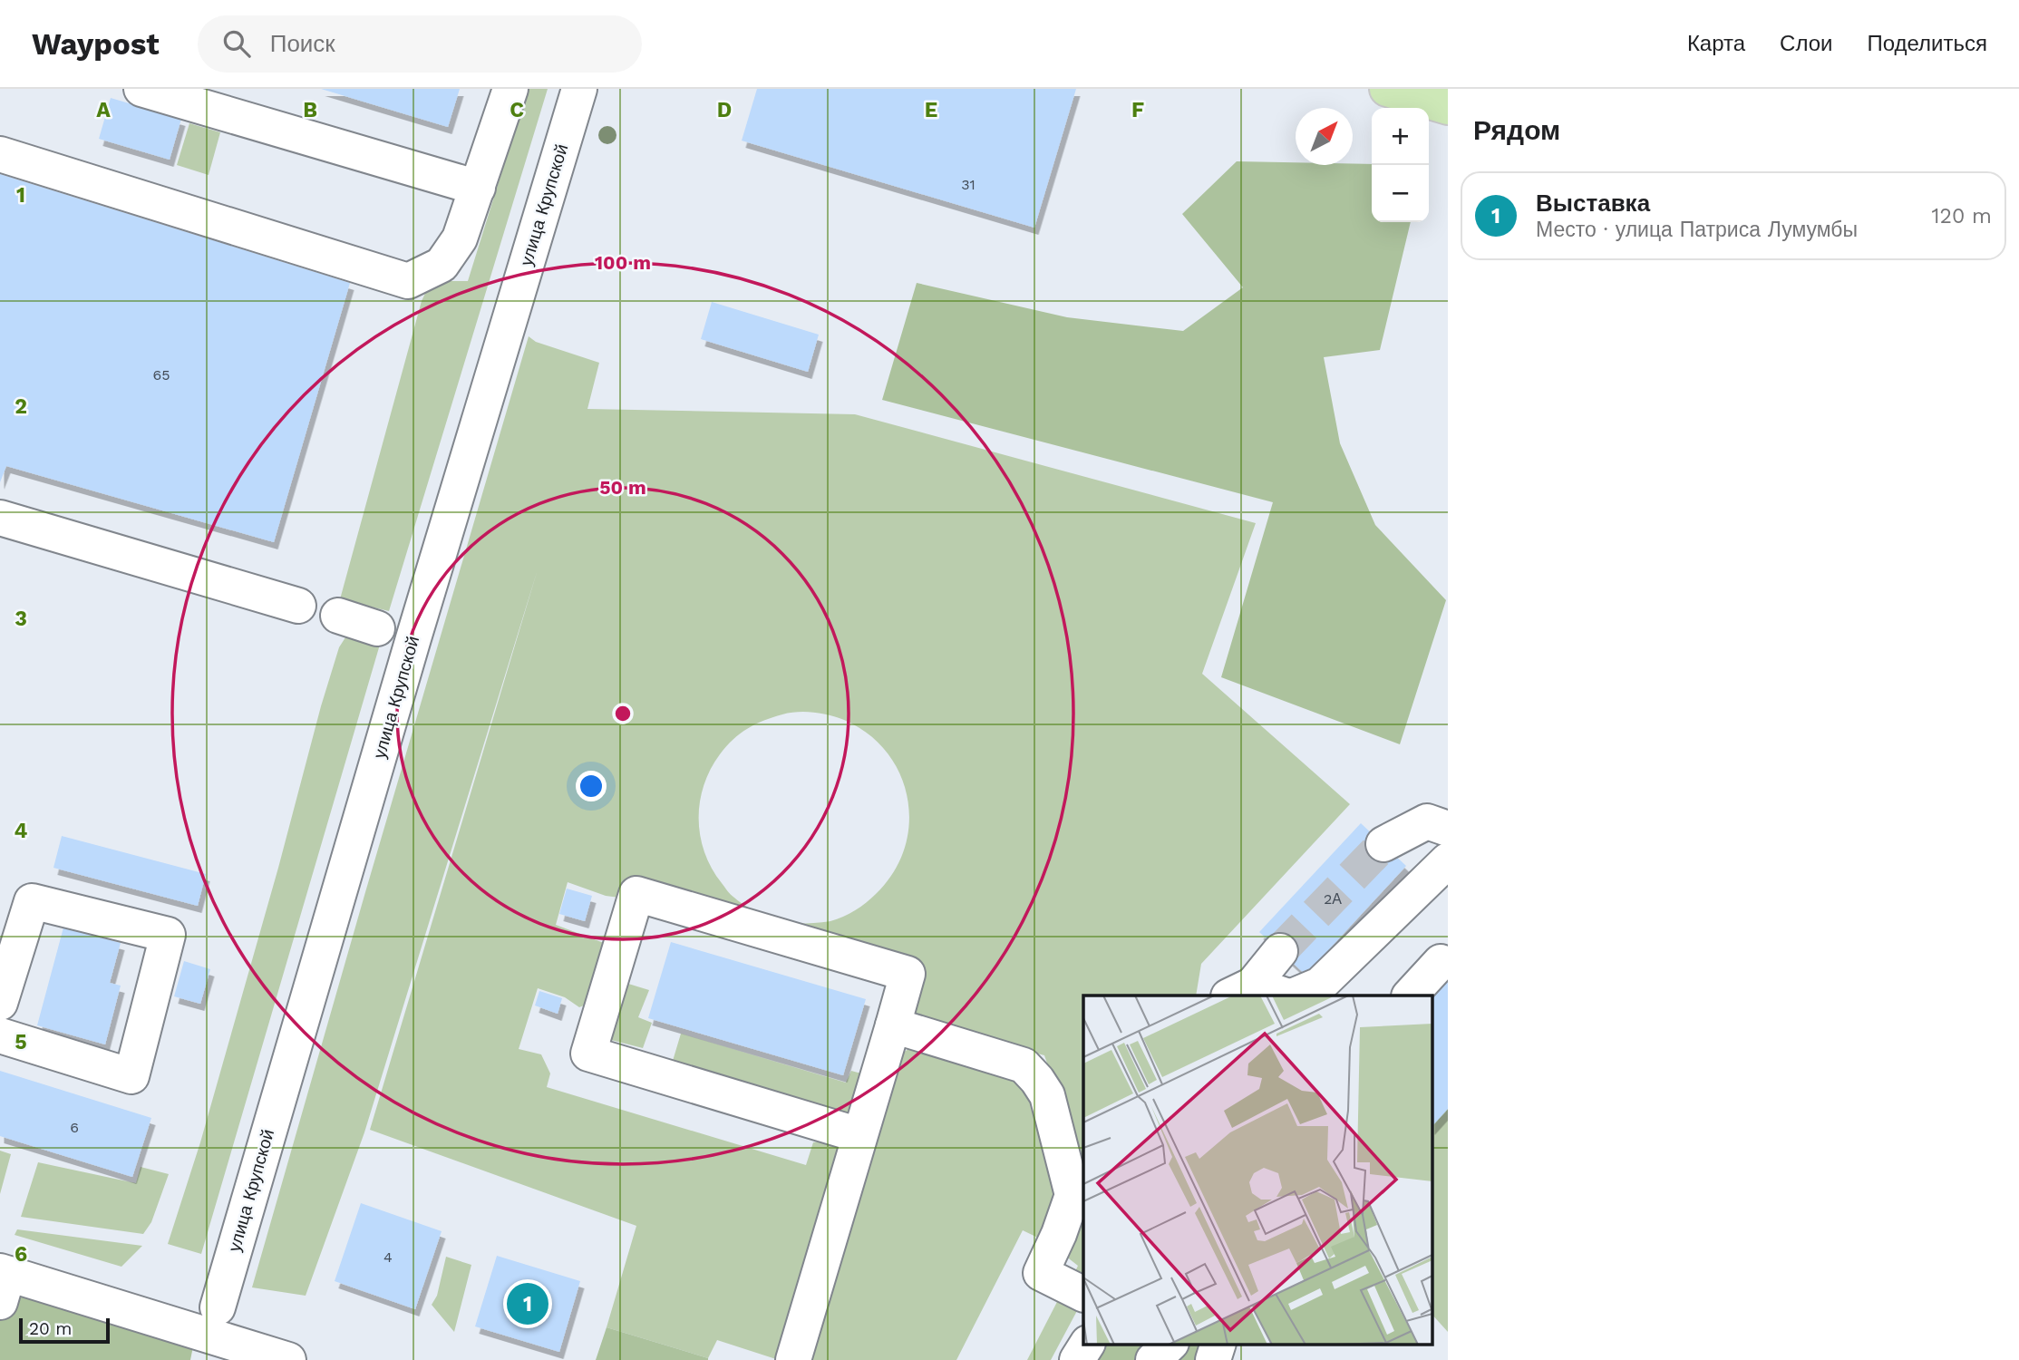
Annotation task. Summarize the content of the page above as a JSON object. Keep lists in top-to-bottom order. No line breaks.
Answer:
{"streets":{"street":["улица Крупской"]},"house_numbers":["31","65","2А","6","4"],"scale_bar":"20 m","north":"top right","page":{"header":"Waypost","search":"Поиск","nav":["Карта","Слои","Поделиться"],"heading":"Рядом","map_buttons":["+","−"],"list":[{"mark":"1","name":"Выставка","note":"Место · улица Патриса Лумумбы","value":"120 m"}],"pins":"1","scale":"20 m"},"grid":{"columns":["A","B","C","D","E","F"],"rows":["1","2","3","4","5","6"]},"rings":["100 m","50 m"]}
